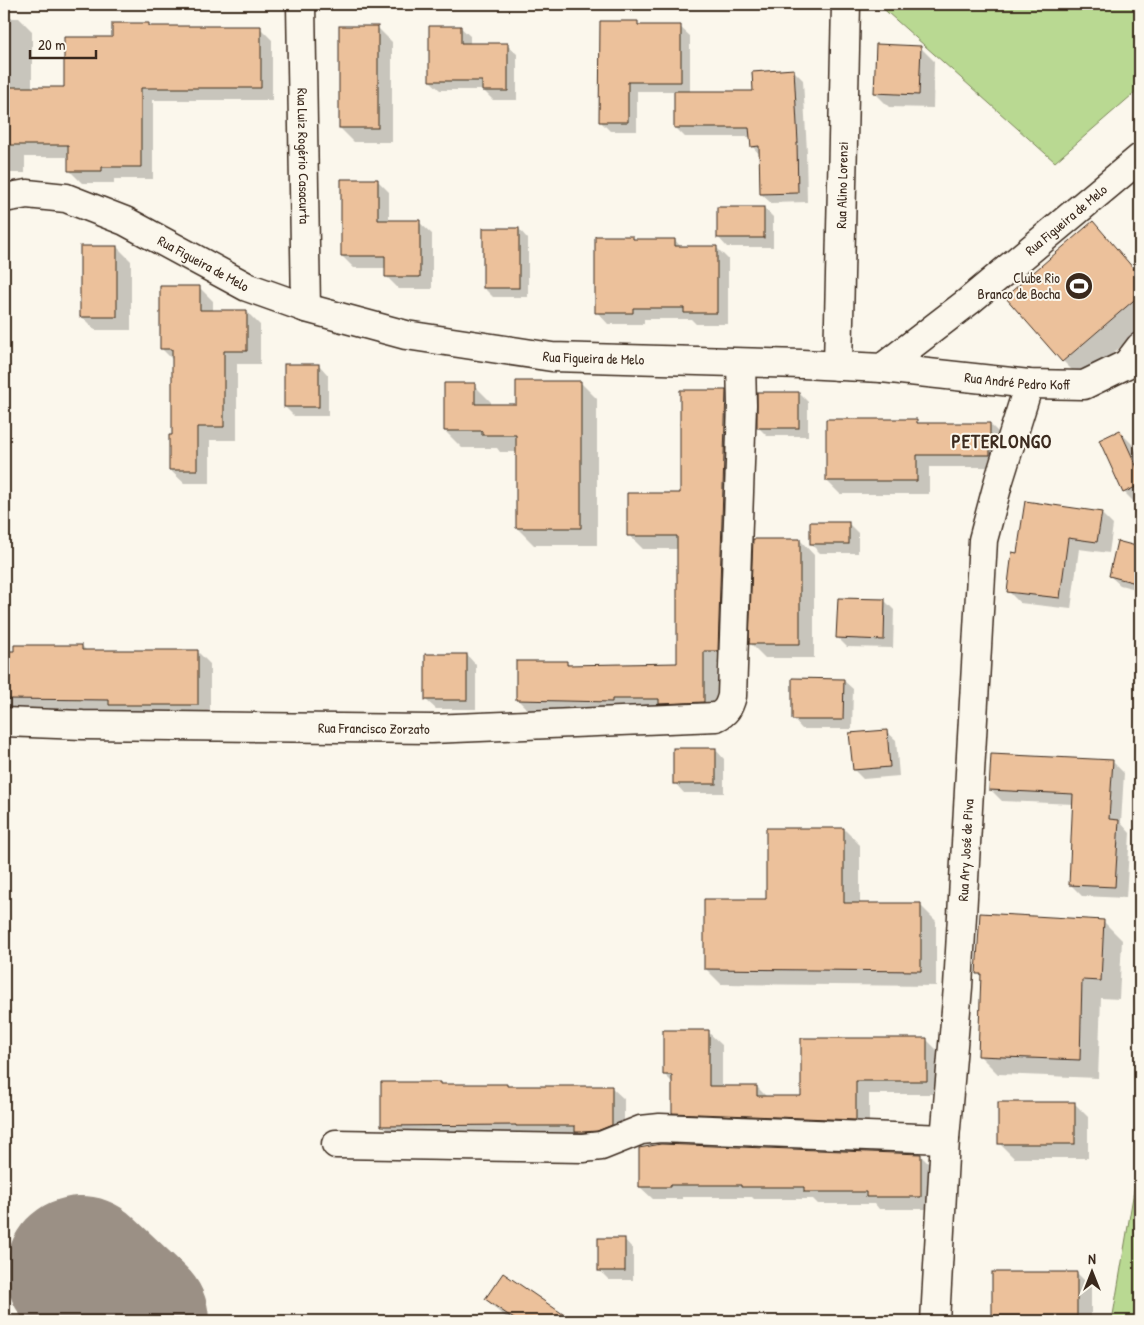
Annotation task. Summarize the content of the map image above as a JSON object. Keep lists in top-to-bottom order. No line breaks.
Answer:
{"streets":{"street":["Rua Luiz Rogério Casacurta","Rua Alino Lorenzi","Rua Figueira de Melo","Rua André Pedro Koff","Rua Francisco Zorzato","Rua Ary José de Piva"]},"crossings":[["Rua Luiz Rogério Casacurta","Rua Figueira de Melo"],["Rua Alino Lorenzi","Rua Figueira de Melo"],["Rua Figueira de Melo","Rua André Pedro Koff"],["Rua Figueira de Melo","Rua Francisco Zorzato"],["Rua André Pedro Koff","Rua Ary José de Piva"]],"districts":["PETERLONGO"],"places":{"sports":["Clube Rio Branco de Bocha"]},"scale_bar":"20 m","north":"top"}
